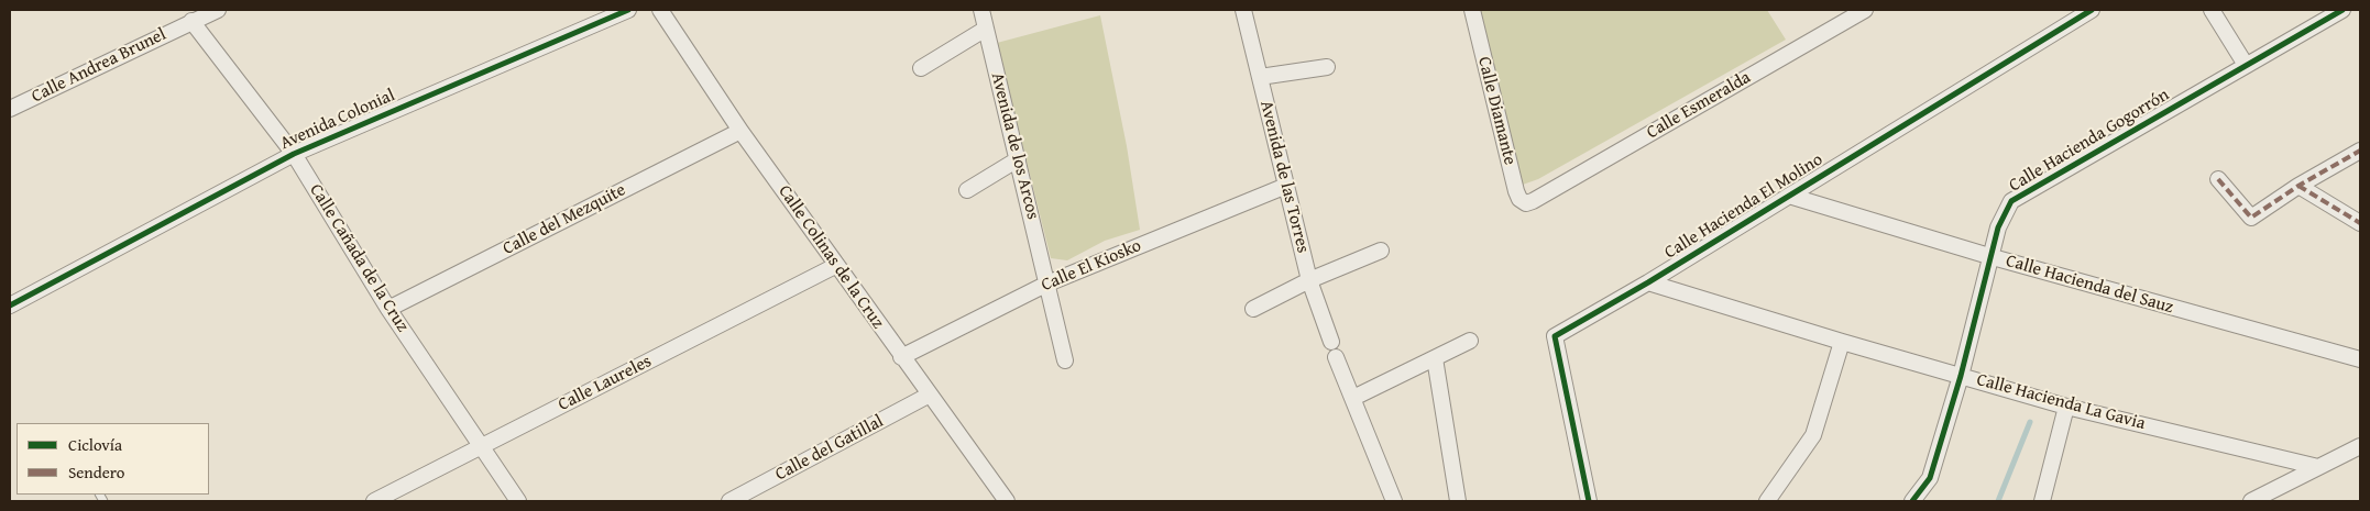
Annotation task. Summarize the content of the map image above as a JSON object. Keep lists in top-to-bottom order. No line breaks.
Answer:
{"streets":{"street":["Calle Andrea Brunel","Calle Esmeralda","Calle Diamante","Avenida Colonial","Calle Hacienda Gogorrón","Avenida de los Arcos","Avenida de las Torres","Calle Hacienda El Molino","Calle del Mezquite","Calle Colinas de la Cruz","Calle Cañada de la Cruz","Calle El Kiosko","Calle Hacienda del Sauz","Calle Laureles","Calle Hacienda La Gavia","Calle del Gatillal"]},"crossings":[["Calle Andrea Brunel","Calle Cañada de la Cruz"],["Calle Esmeralda","Calle Diamante"],["Avenida Colonial","Calle Cañada de la Cruz"],["Calle Hacienda Gogorrón","Calle Hacienda del Sauz"],["Calle Hacienda Gogorrón","Calle Hacienda La Gavia"],["Avenida de los Arcos","Calle El Kiosko"],["Avenida de las Torres","Calle El Kiosko"],["Calle Hacienda El Molino","Calle Hacienda del Sauz"],["Calle Hacienda El Molino","Calle Hacienda La Gavia"],["Calle del Mezquite","Calle Colinas de la Cruz"],["Calle del Mezquite","Calle Cañada de la Cruz"],["Calle Colinas de la Cruz","Calle El Kiosko"],["Calle Colinas de la Cruz","Calle Laureles"],["Calle Colinas de la Cruz","Calle del Gatillal"],["Calle Cañada de la Cruz","Calle Laureles"]],"legend":["Ciclovía","Sendero"]}
